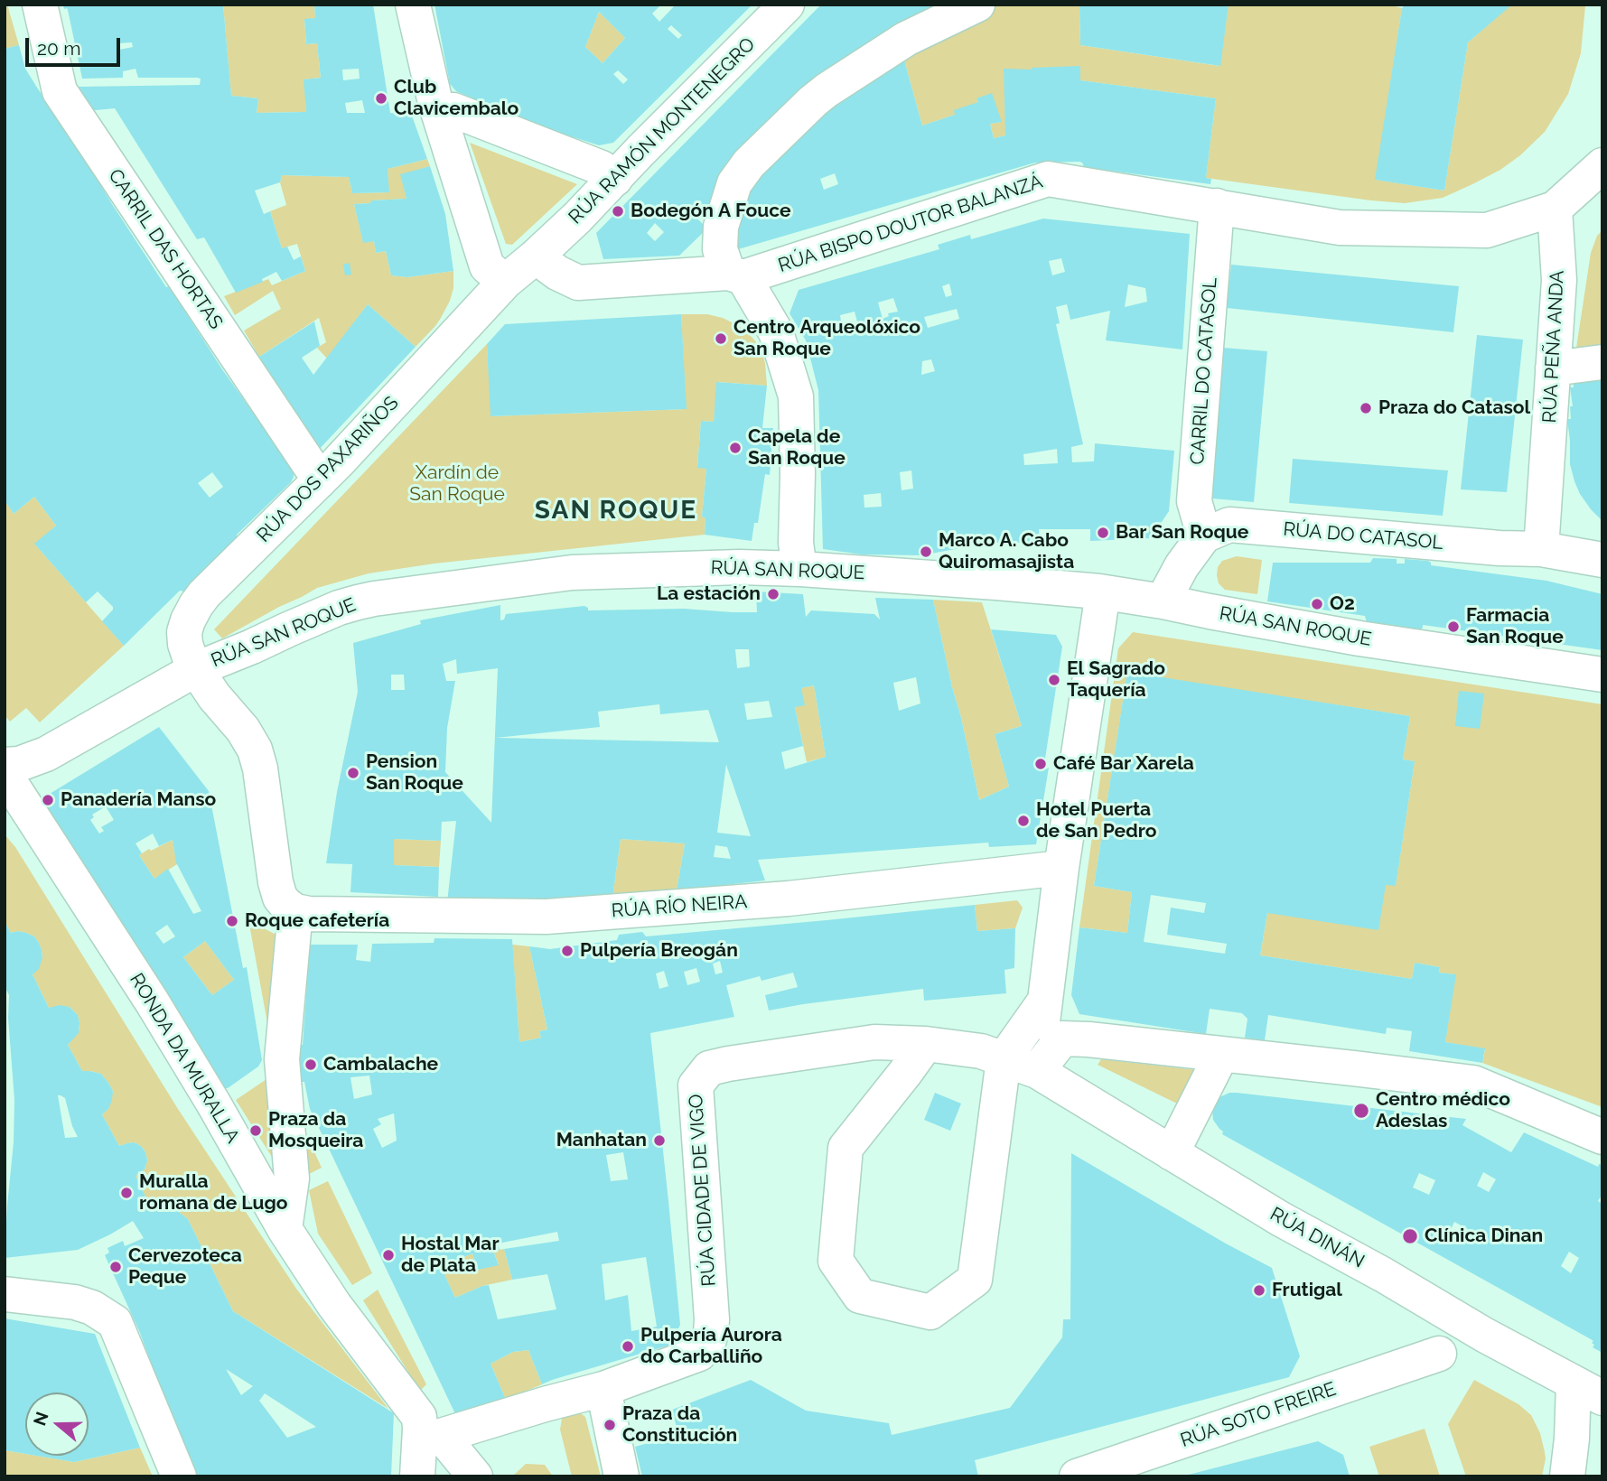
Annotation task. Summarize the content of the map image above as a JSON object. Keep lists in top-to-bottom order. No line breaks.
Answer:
{"streets":{"street":["RÚA RAMÓN MONTENEGRO","RÚA BISPO DOUTOR BALANZÁ","CARRIL DAS HORTAS","RÚA PEÑA ANDA","CARRIL DO CATASOL","RÚA DOS PAXARIÑOS","RÚA DO CATASOL","RÚA SAN ROQUE","RÚA RÍO NEIRA","RONDA DA MURALLA","RÚA CIDADE DE VIGO","RÚA DINÁN","RÚA SOTO FREIRE"]},"crossings":[["RÚA RAMÓN MONTENEGRO","RÚA BISPO DOUTOR BALANZÁ"],["RÚA RAMÓN MONTENEGRO","RÚA DOS PAXARIÑOS"],["RÚA BISPO DOUTOR BALANZÁ","RÚA PEÑA ANDA"],["RÚA BISPO DOUTOR BALANZÁ","CARRIL DO CATASOL"],["RÚA BISPO DOUTOR BALANZÁ","RÚA DOS PAXARIÑOS"],["CARRIL DAS HORTAS","RÚA DOS PAXARIÑOS"],["RÚA PEÑA ANDA","RÚA DO CATASOL"],["CARRIL DO CATASOL","RÚA DO CATASOL"],["RÚA DOS PAXARIÑOS","RÚA SAN ROQUE"],["RÚA DOS PAXARIÑOS","RÚA RÍO NEIRA"],["RÚA SAN ROQUE","RONDA DA MURALLA"],["RONDA DA MURALLA","RÚA CIDADE DE VIGO"],["RÚA CIDADE DE VIGO","RÚA DINÁN"]],"districts":["SAN ROQUE"],"parks":["Xardín de San Roque"],"places":["Club Clavicembalo","Bodegón A Fouce","Centro Arqueolóxico San Roque","Praza do Catasol","Capela de San Roque","Bar San Roque","Marco A. Cabo Quiromasajista","La estación","O2","Farmacia San Roque","El Sagrado Taquería","Café Bar Xarela","Pension San Roque","Panadería Manso","Hotel Puerta de San Pedro","Roque cafetería","Pulpería Breogán","Cambalache","Centro médico Adeslas","Praza da Mosqueira","Manhatan","Muralla romana de Lugo","Clínica Dinan","Hostal Mar de Plata","Cervezoteca Peque","Frutigal","Pulpería Aurora do Carballiño","Praza da Constitución"],"scale_bar":"20 m","north":"left"}
